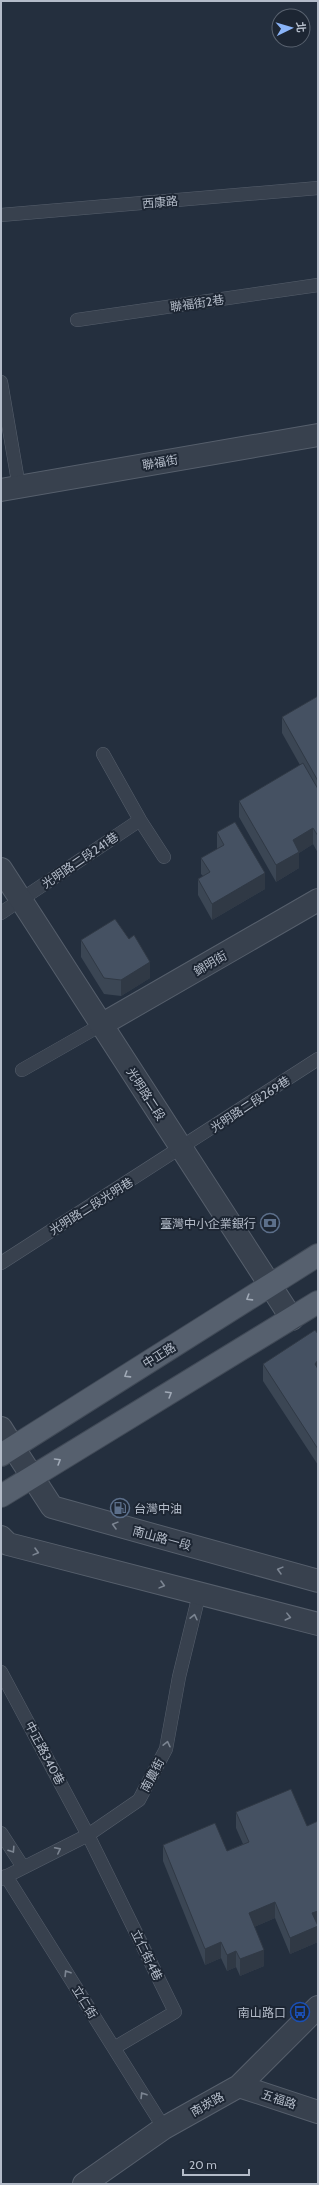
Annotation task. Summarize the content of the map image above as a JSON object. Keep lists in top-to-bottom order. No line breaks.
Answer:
{"streets":{"main road":["中正路"],"street":["聯福街","錦明街","光明路二段","南山路一段","五福路","南崁路"],"lane":["西康路","聯福街2巷","光明路二段241巷","光明路二段269巷","光明路二段光明巷","中正路340巷","南農街","立仁街4巷","立仁街"]},"crossings":[["光明路二段241巷","光明路二段"],["錦明街","光明路二段"],["光明路二段","光明路二段269巷"],["光明路二段","光明路二段光明巷"],["光明路二段","中正路"],["光明路二段269巷","光明路二段光明巷"],["中正路","南山路一段"],["中正路340巷","南農街"],["中正路340巷","立仁街4巷"],["南農街","立仁街4巷"],["南農街","立仁街"],["立仁街4巷","立仁街"],["立仁街","南崁路"],["五福路","南崁路"]],"one_way":["南農街","立仁街"],"places":{"bank":["臺灣中小企業銀行"],"fuel station":["台灣中油"],"bus stop":["南山路口"]},"scale_bar":"20 m","north":"right"}
